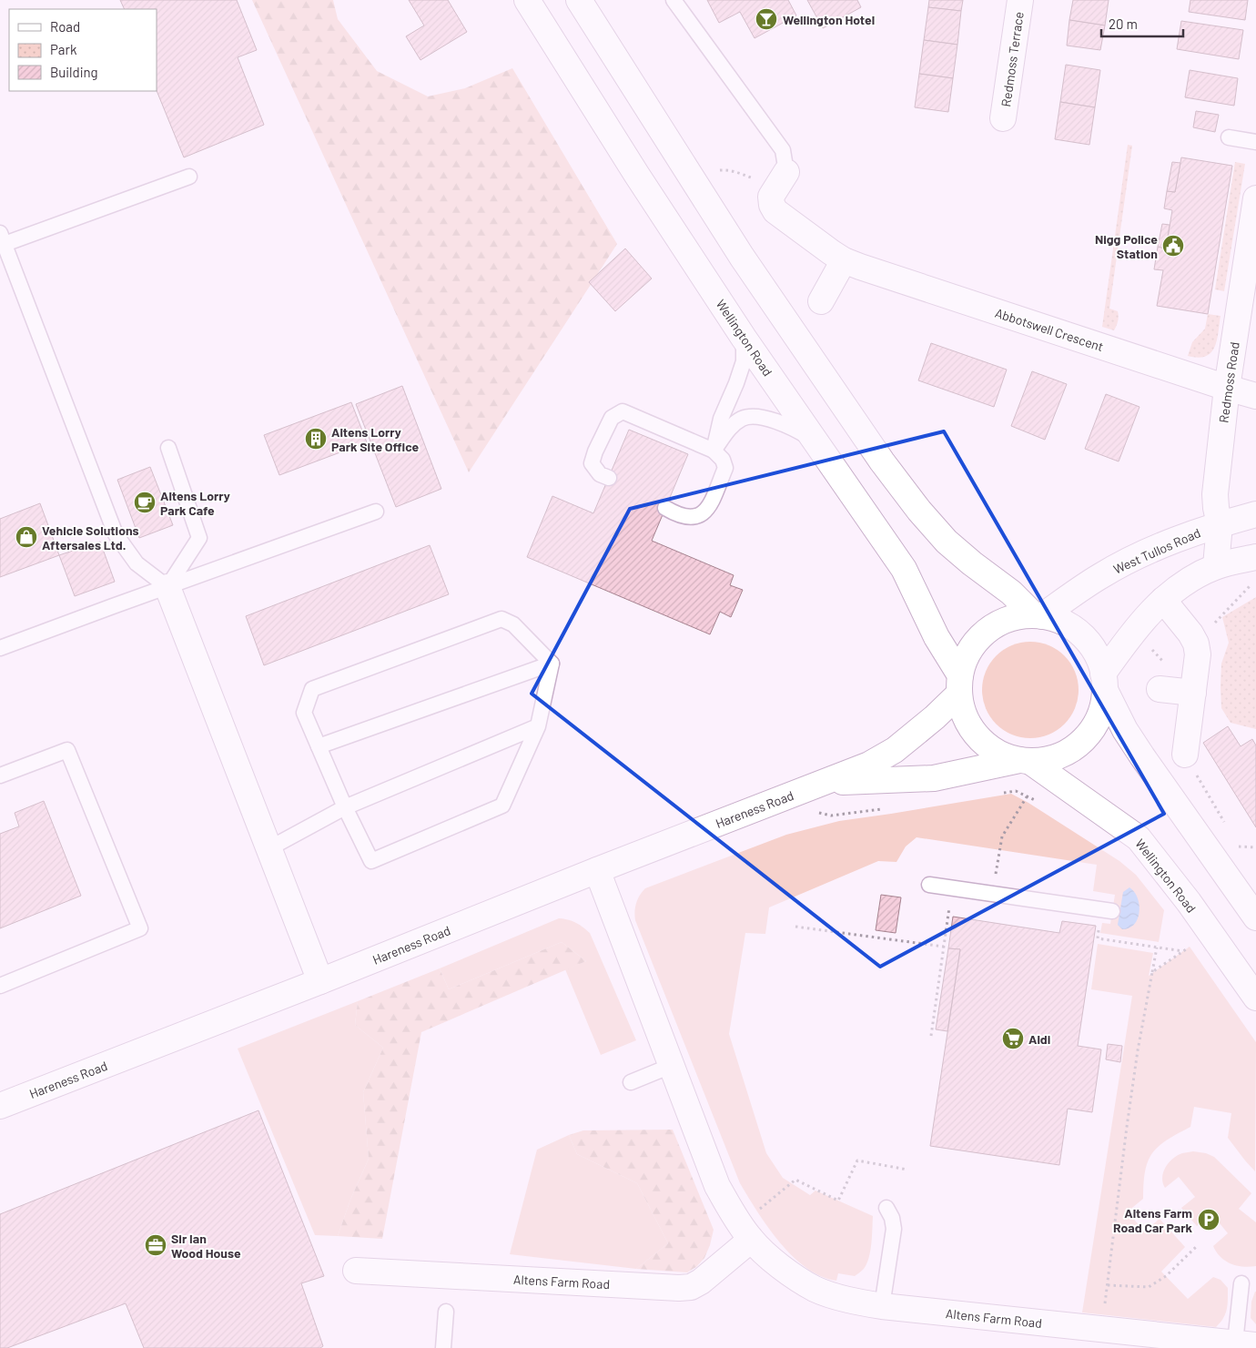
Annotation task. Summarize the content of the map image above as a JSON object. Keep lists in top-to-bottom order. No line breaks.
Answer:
{"streets":{"main road":["Redmoss Terrace","Abbotswell Crescent","Wellington Road","Redmoss Road","West Tullos Road","Hareness Road","Altens Farm Road"]},"crossings":[["Abbotswell Crescent","Redmoss Road"],["Wellington Road","West Tullos Road"],["Wellington Road","Hareness Road"],["Redmoss Road","West Tullos Road"],["West Tullos Road","Hareness Road"],["Hareness Road","Altens Farm Road"]],"places":{"bar":["Wellington Hotel"],"public building":["Nigg Police Station"],"building":["Altens Lorry Park Site Office"],"cafe":["Altens Lorry Park Cafe"],"shop":["Vehicle Solutions Aftersales Ltd."],"supermarket":["Aldi"],"parking":["Altens Farm Road Car Park"],"office":["Sir Ian Wood House"]},"legend":["Road","Park","Building"],"scale_bar":"20 m"}
